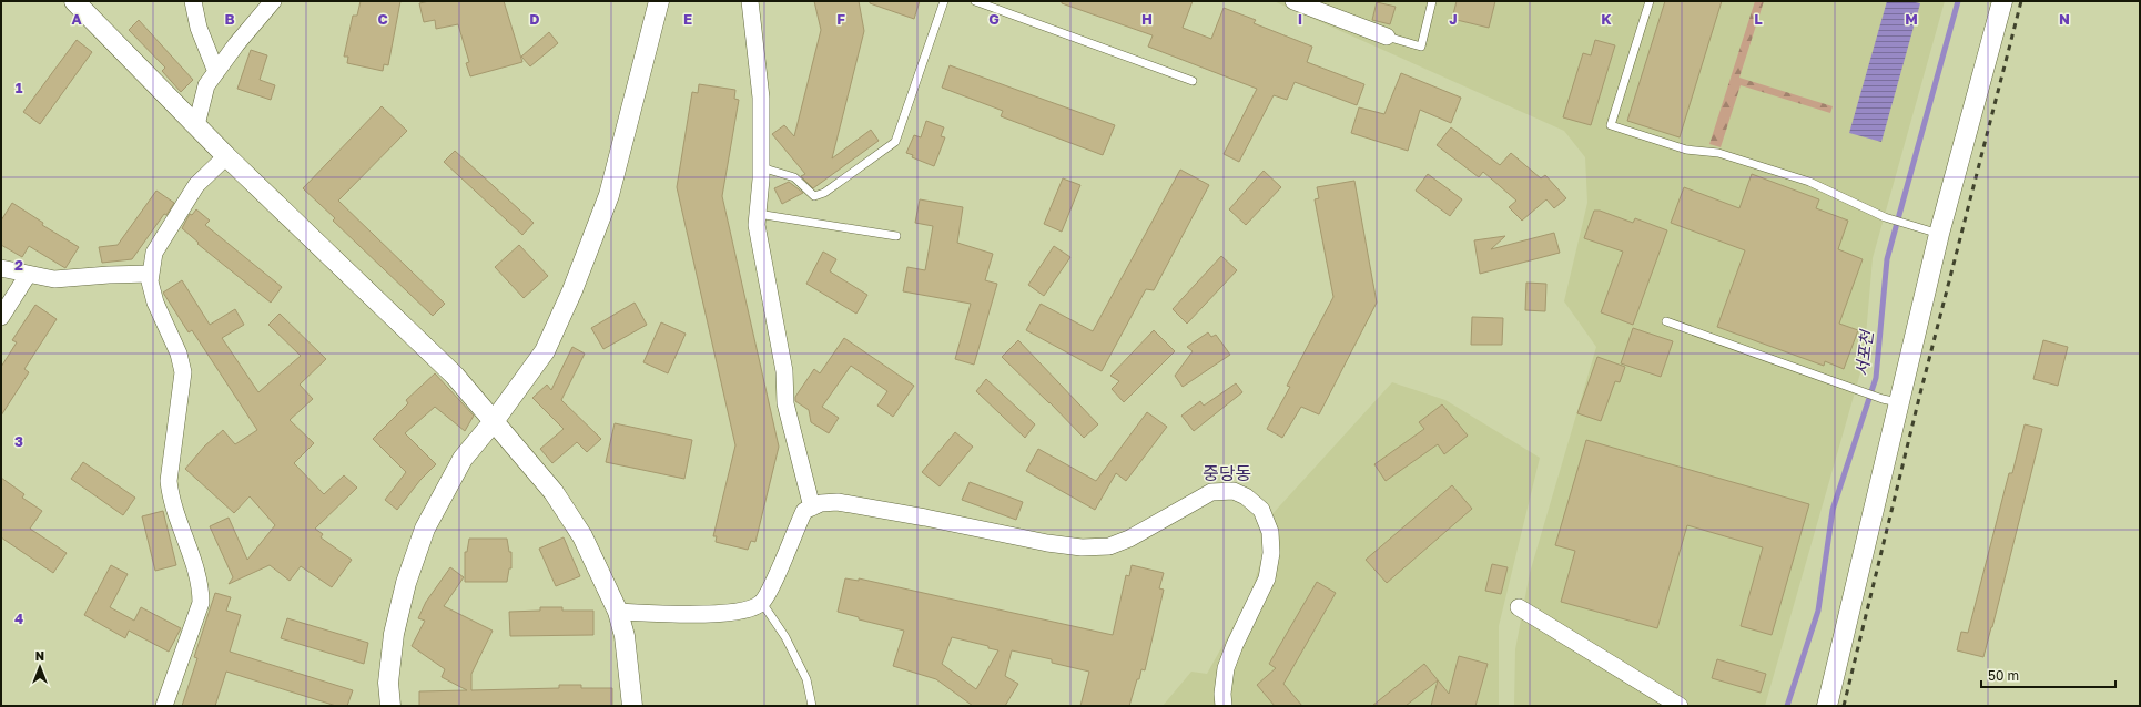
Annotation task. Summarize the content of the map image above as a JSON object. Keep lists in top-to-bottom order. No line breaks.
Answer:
{"districts":["중당동"],"water":["서포천"],"scale_bar":"50 m","north":"top","grid":{"columns":["A","B","C","D","E","F","G","H","I","J","K","L","M","N"],"rows":["1","2","3","4"]}}
